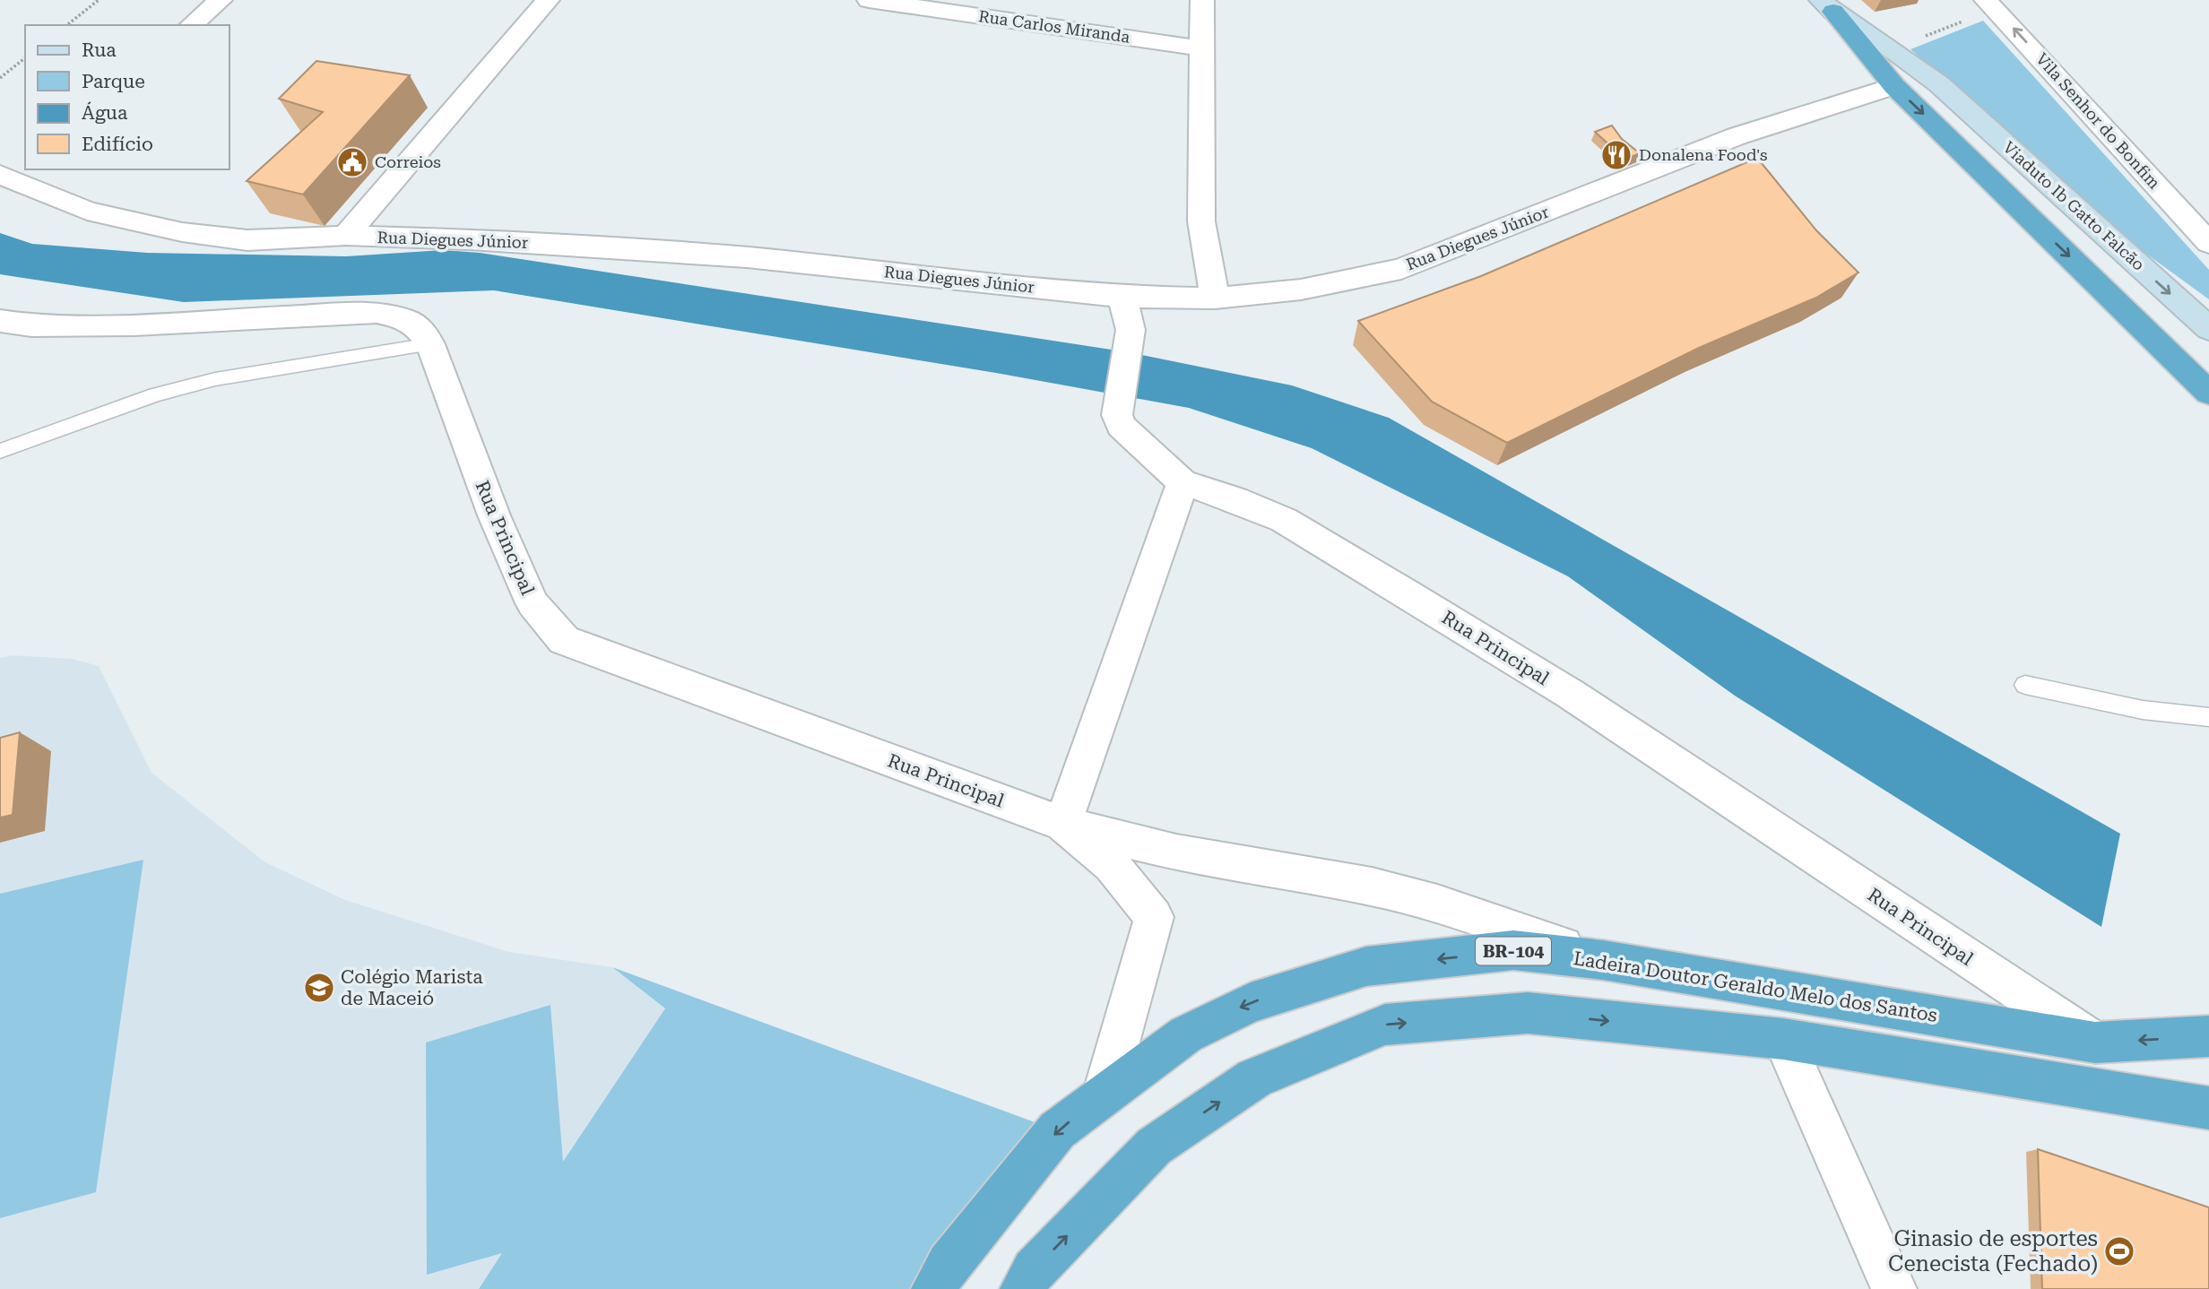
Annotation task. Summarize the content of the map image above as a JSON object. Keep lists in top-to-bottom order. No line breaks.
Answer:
{"streets":{"highway":["BR-104","Ladeira Doutor Geraldo Melo dos Santos"],"main road":["Viaduto Ib Gatto Falcão"],"street":["Rua Carlos Miranda","Vila Senhor do Bonfim","Rua Diegues Júnior","Rua Principal"]},"crossings":[["Rua Principal","Ladeira Doutor Geraldo Melo dos Santos"]],"one_way":["Vila Senhor do Bonfim","Viaduto Ib Gatto Falcão"],"places":{"restaurant":["Donalena Food's"],"public building":["Correios"],"school or university":["Colégio Marista de Maceió"],"sports":["Ginasio de esportes Cenecista (Fechado)"]},"legend":["Rua","Parque","Água","Edifício"]}
